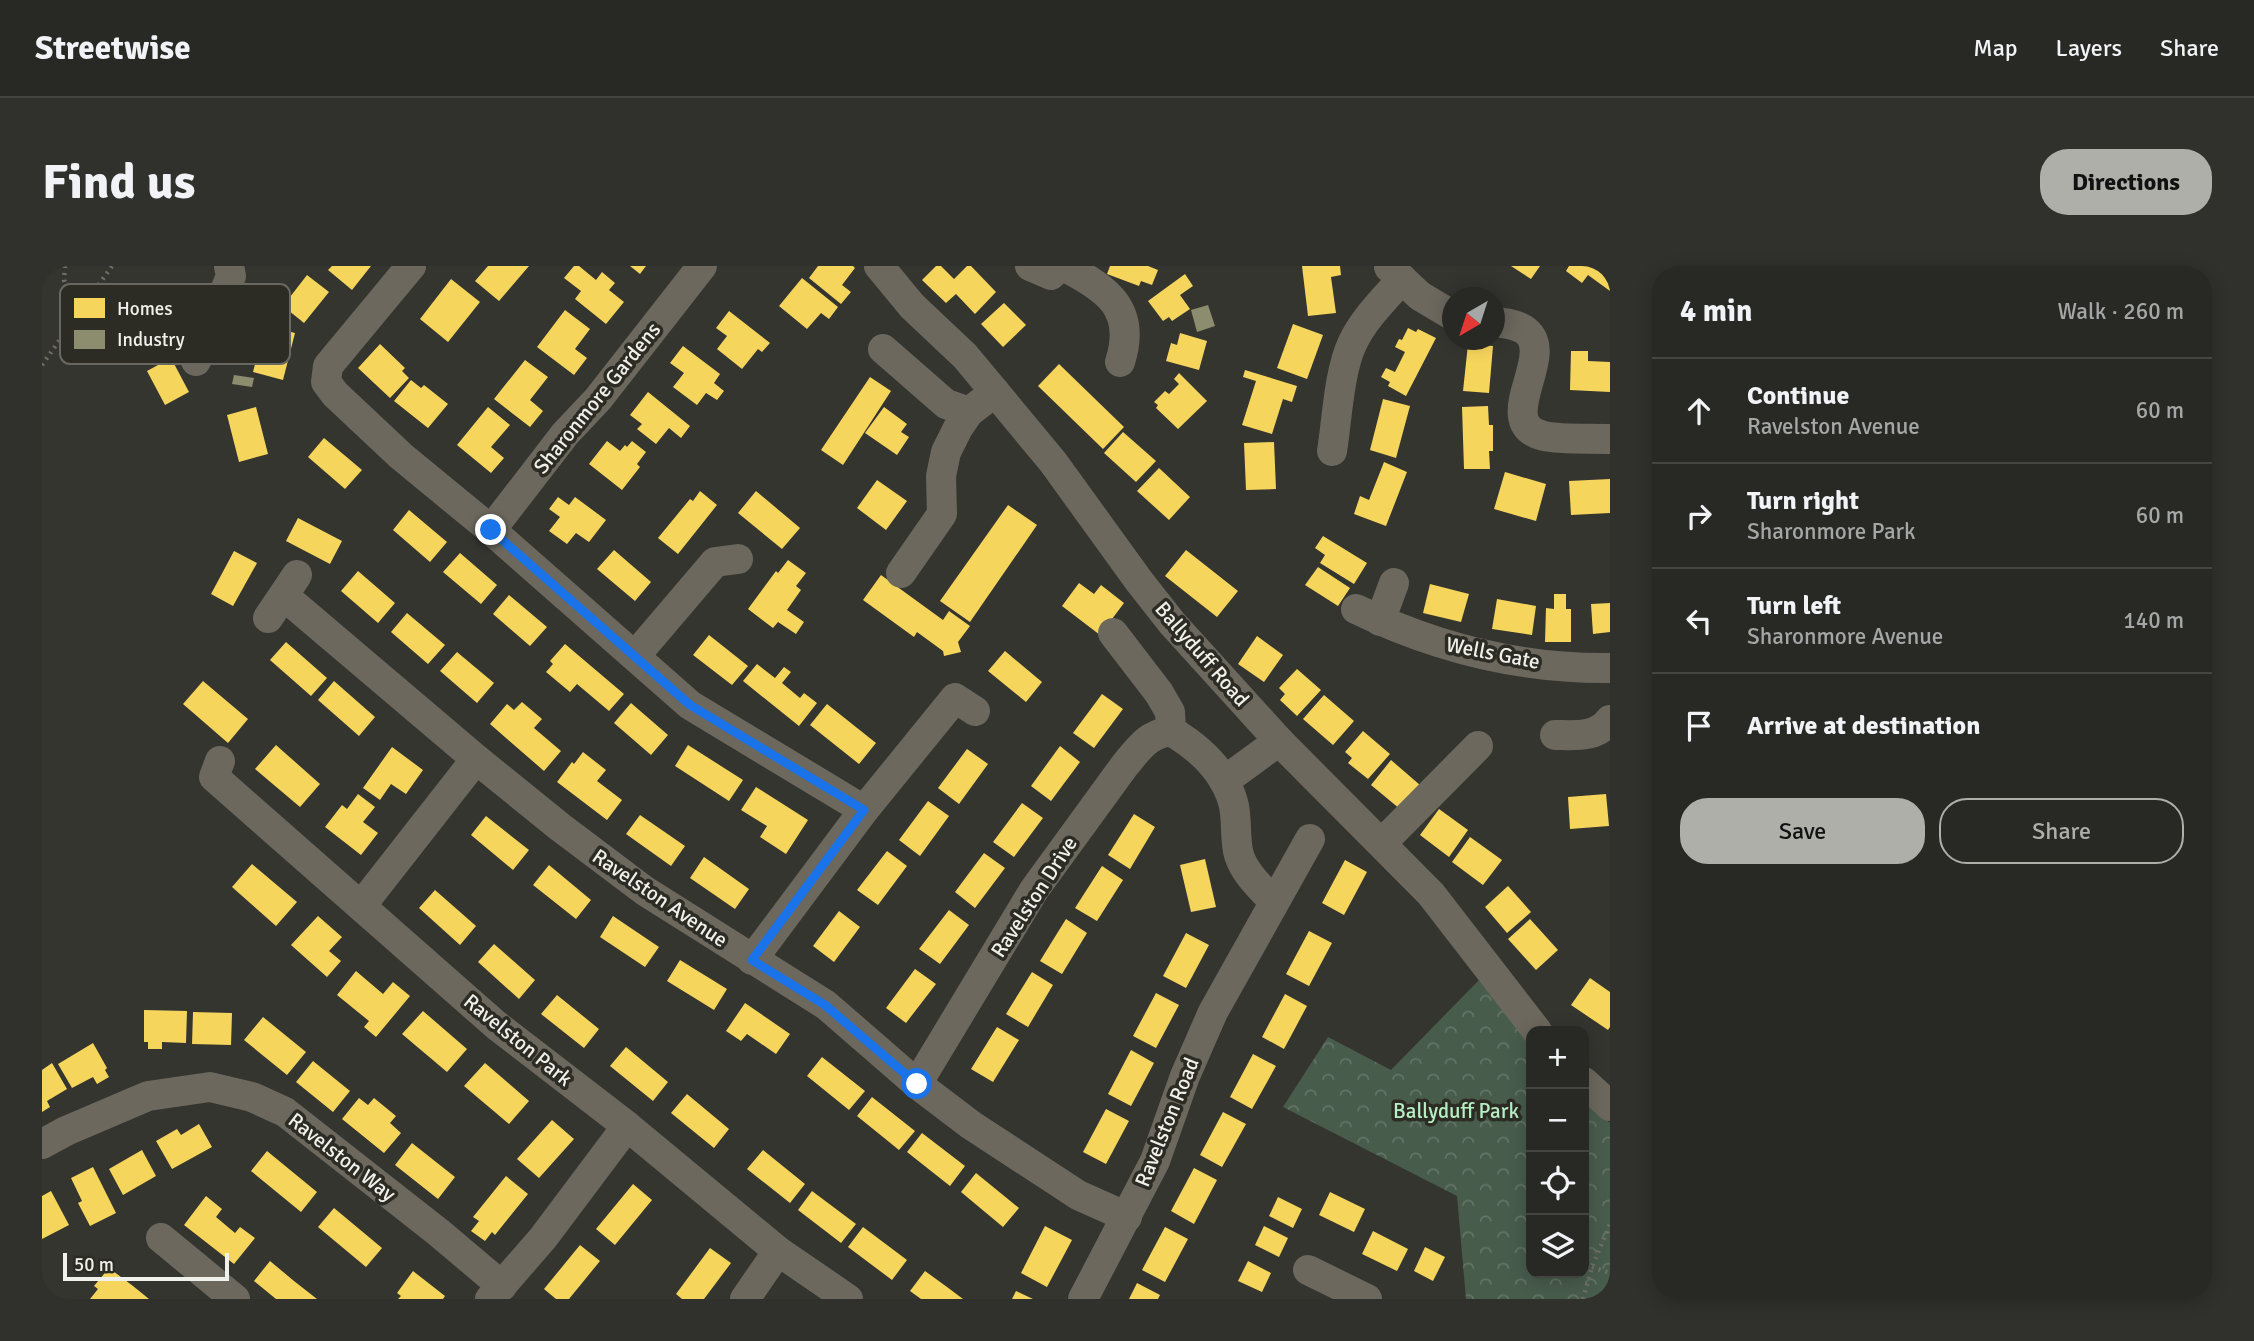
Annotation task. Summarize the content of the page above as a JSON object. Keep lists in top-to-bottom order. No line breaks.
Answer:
{"streets":{"street":["Sharonmore Gardens","Wells Gate","Ballyduff Road","Ravelston Drive","Ravelston Avenue","Ravelston Park","Ravelston Road","Ravelston Way"]},"crossings":[["Ravelston Drive","Ravelston Avenue"],["Ravelston Avenue","Ravelston Road"]],"parks":["Ballyduff Park"],"legend":["Homes","Industry"],"scale_bar":"50 m","north":"bottom left","page":{"header":"Streetwise","nav":["Map","Layers","Share"],"buttons":["Directions",["Save","Share"]],"title":"Find us","heading":["4 min","Walk · 260 m"],"list":[["Continue","Ravelston Avenue","60 m"],["Turn right","Sharonmore Park","60 m"],["Turn left","Sharonmore Avenue","140 m"],"Arrive at destination"],"map_buttons":["+","−"],"scale":"50 m"}}
